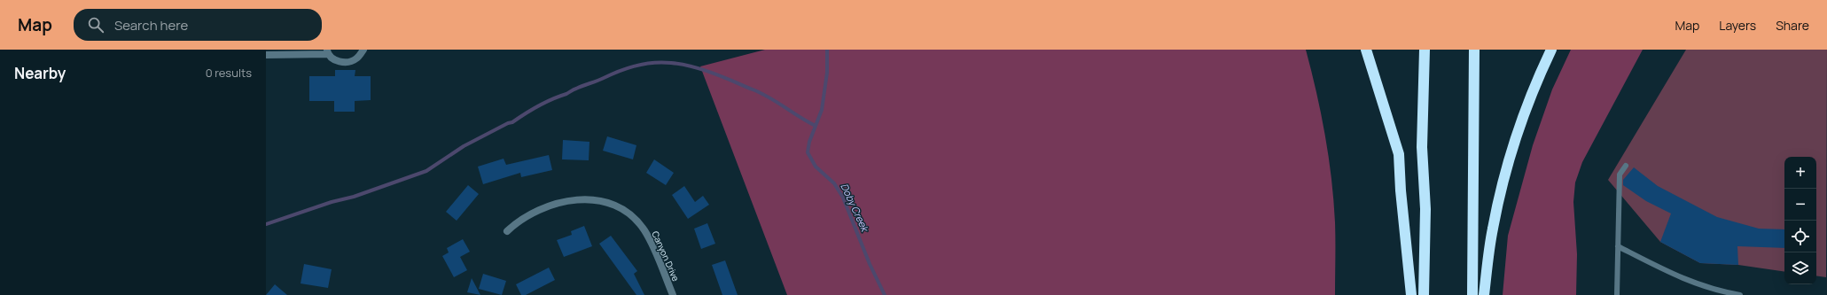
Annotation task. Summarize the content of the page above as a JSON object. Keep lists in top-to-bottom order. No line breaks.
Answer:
{"streets":{"street":["Canyon Drive"]},"water":["Doby Creek"],"page":{"header":"Map","search":"Search here","nav":["Map","Layers","Share"],"heading":["Nearby","0 results"],"map_buttons":["+","−"]}}
